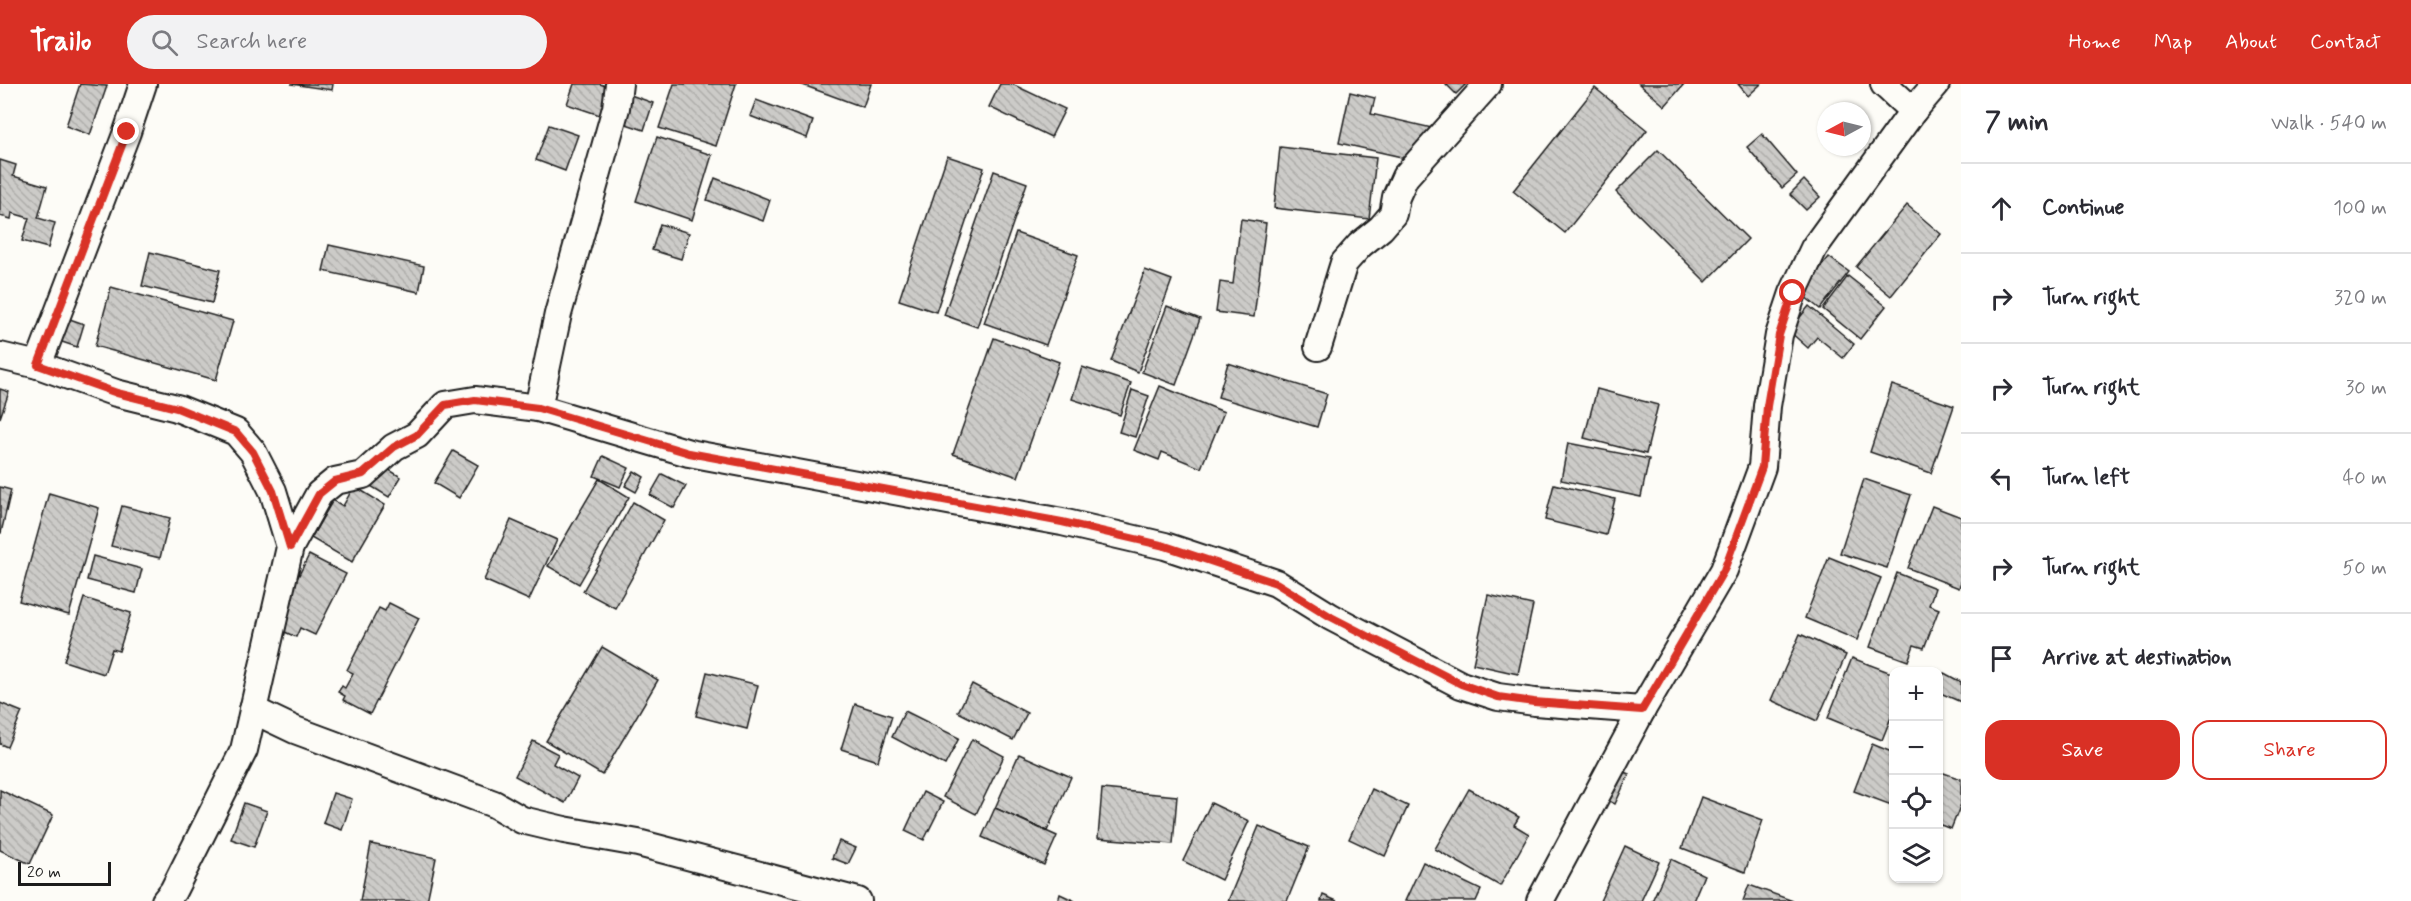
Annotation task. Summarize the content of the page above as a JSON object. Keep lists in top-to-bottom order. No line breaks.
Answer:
{"scale_bar":"20 m","north":"left","page":{"header":"Trailo","search":"Search here","nav":["Home","Map","About","Contact"],"heading":["7 min","Walk · 540 m"],"list":[["Continue","100 m"],["Turn right","320 m"],["Turn right","30 m"],["Turn left","40 m"],["Turn right","50 m"],"Arrive at destination"],"map_buttons":["+","−"],"buttons":["Save","Share"],"scale":"20 m"}}
